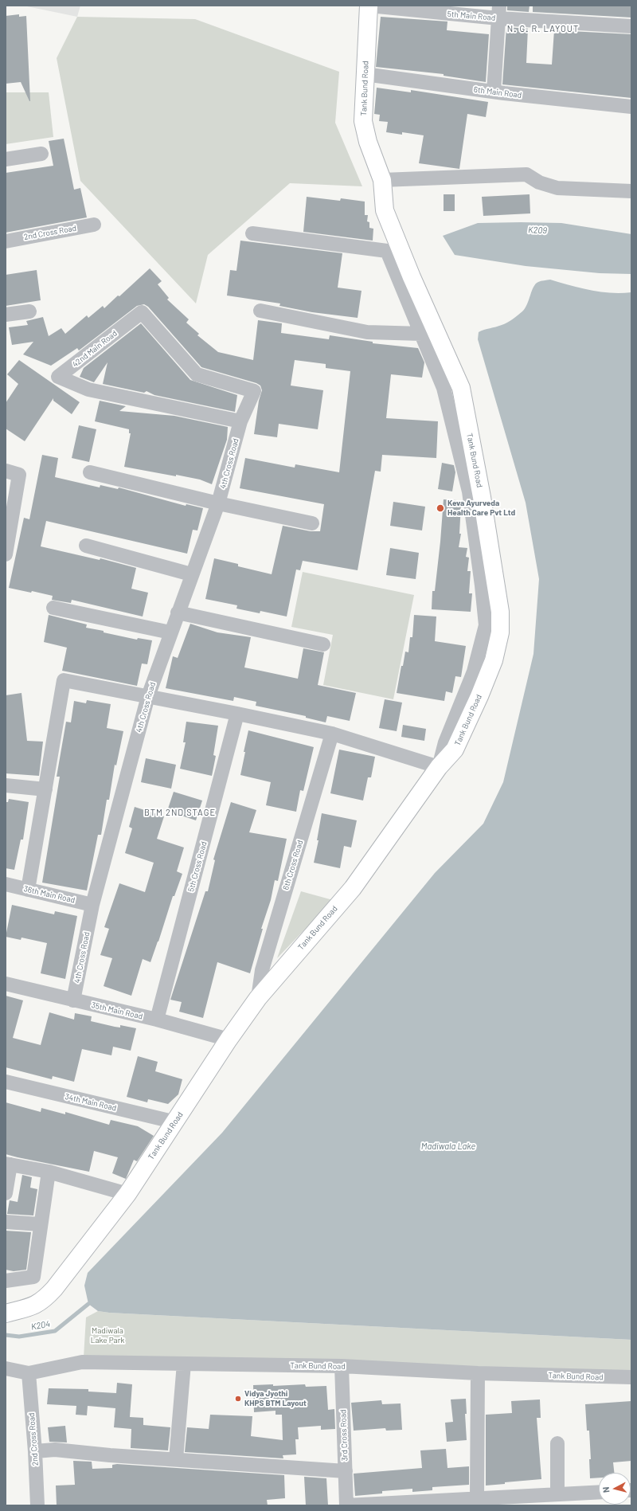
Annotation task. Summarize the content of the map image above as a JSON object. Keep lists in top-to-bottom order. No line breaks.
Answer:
{"streets":{"main road":["Tank Bund Road"],"street":["5th Main Road","6th Main Road","2nd Cross Road","42nd Main Road","4th Cross Road","6th Cross Road","5th Cross Road","36th Main Road","35th Main Road","34th Main Road","3rd Cross Road"]},"crossings":[["5th Main Road","Tank Bund Road"],["Tank Bund Road","6th Main Road"],["Tank Bund Road","2nd Cross Road"],["Tank Bund Road","6th Cross Road"],["Tank Bund Road","35th Main Road"],["Tank Bund Road","34th Main Road"],["Tank Bund Road","3rd Cross Road"],["42nd Main Road","4th Cross Road"],["4th Cross Road","36th Main Road"],["4th Cross Road","35th Main Road"],["5th Cross Road","35th Main Road"]],"districts":["N. G. R. LAYOUT","BTM 2ND STAGE"],"water":["K209","Madiwala Lake","K204"],"parks":["Madiwala Lake Park"],"places":["Keva Ayurveda Health Care Pvt Ltd","Vidya Jyothi KHPS BTM Layout"],"north":"left"}
